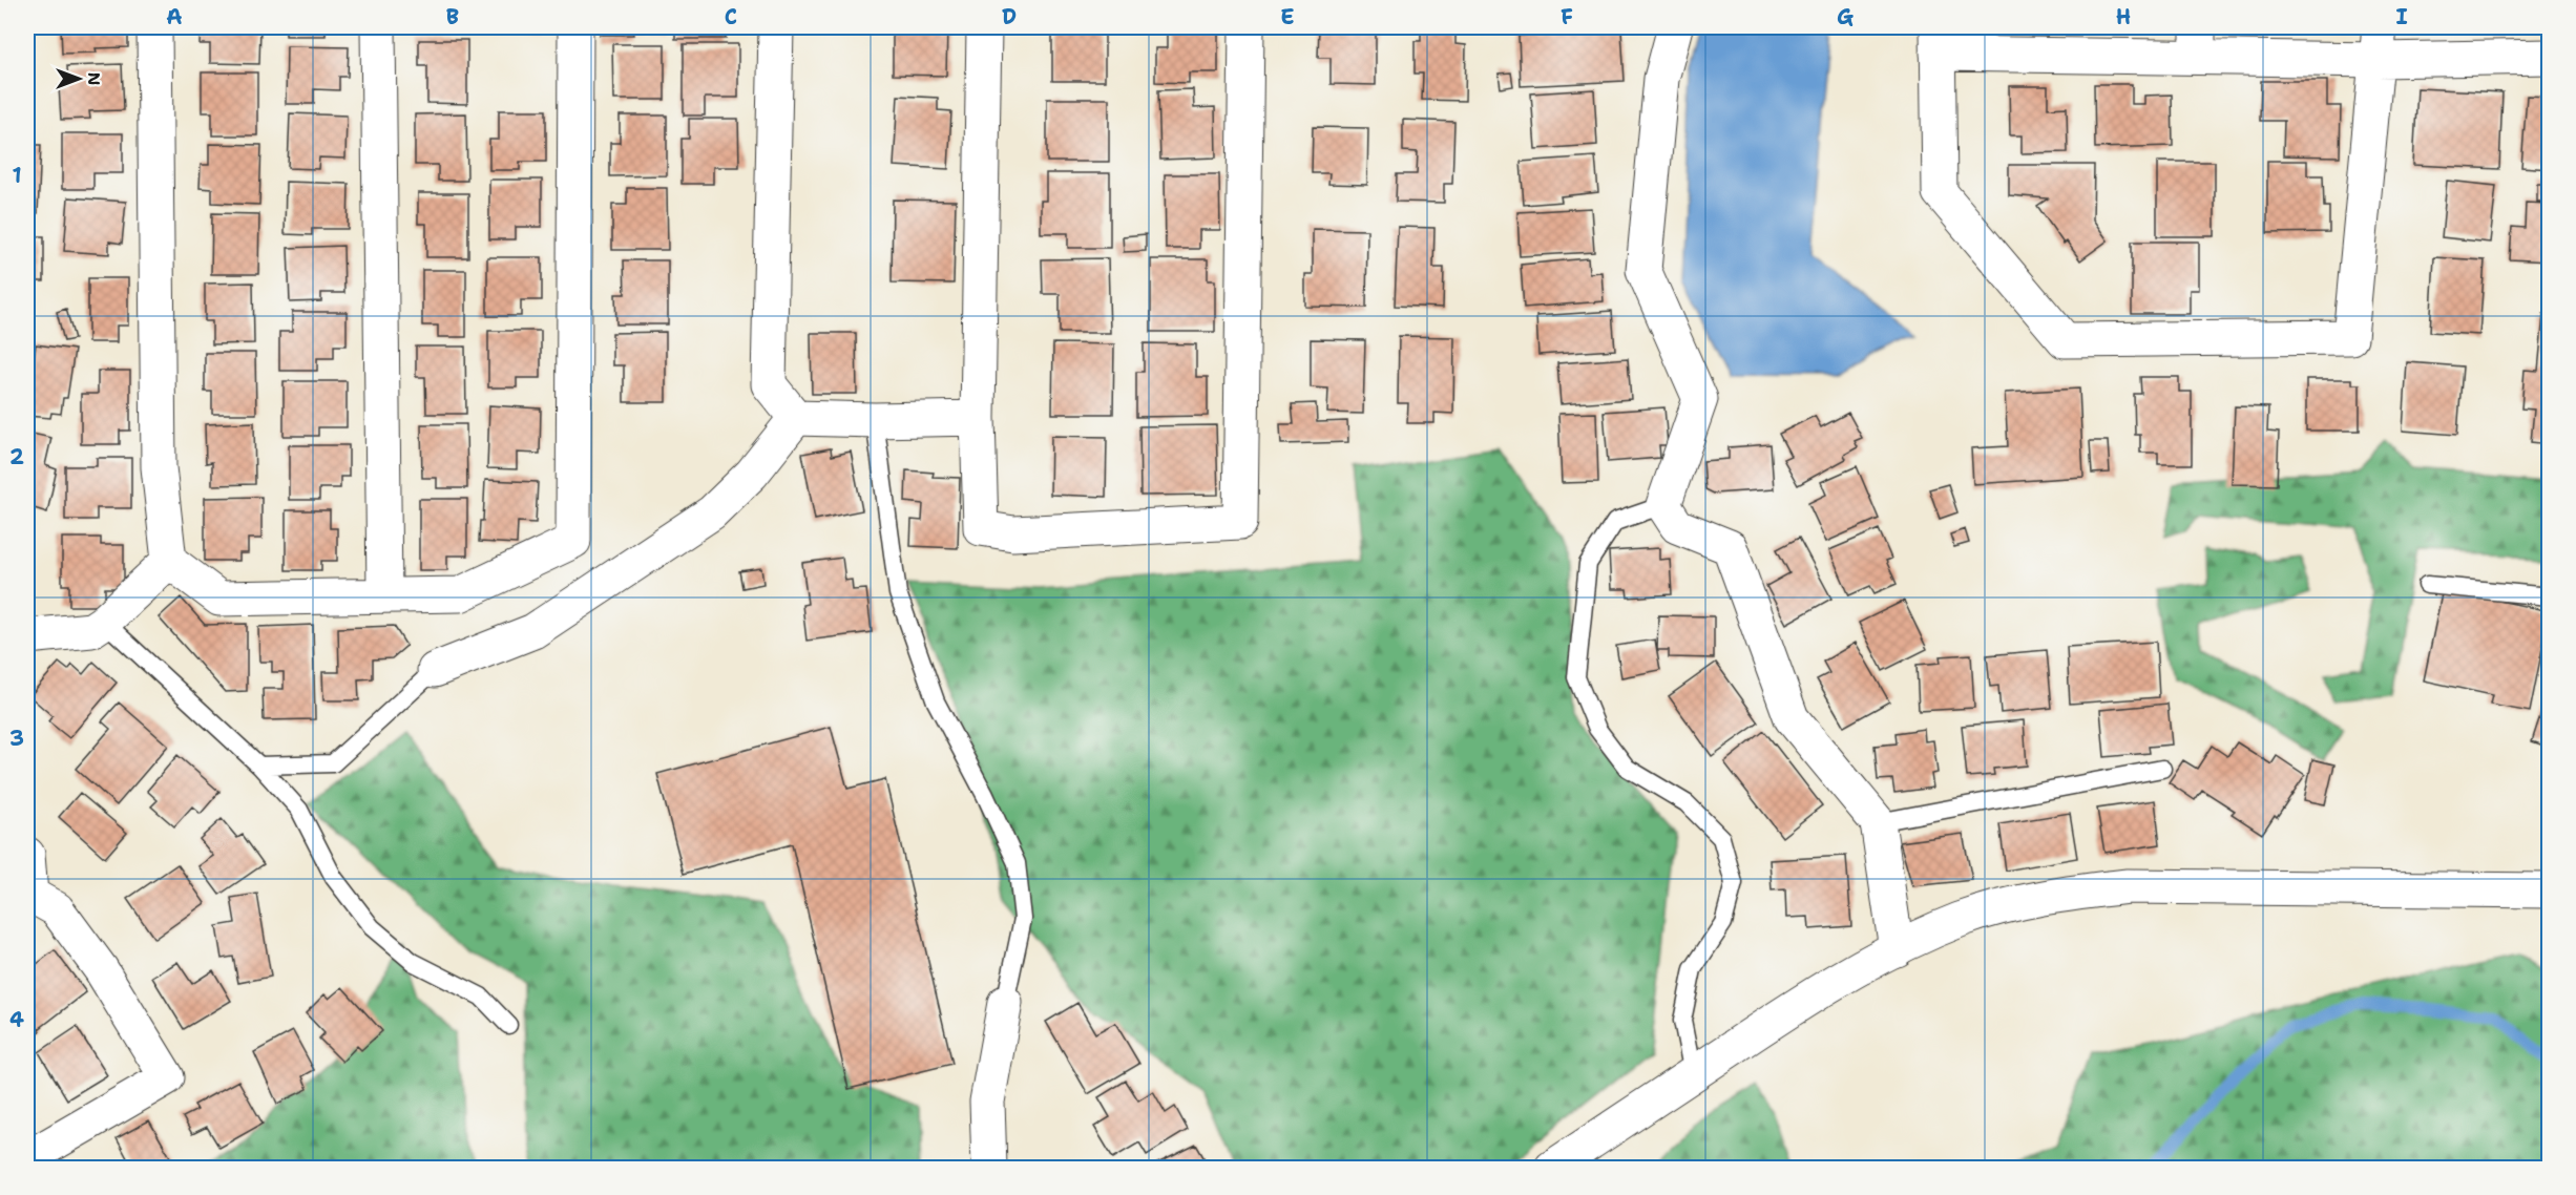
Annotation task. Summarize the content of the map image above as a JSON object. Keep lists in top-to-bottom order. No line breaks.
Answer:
{"north":"right","grid":{"columns":["A","B","C","D","E","F","G","H","I"],"rows":["1","2","3","4"]}}
